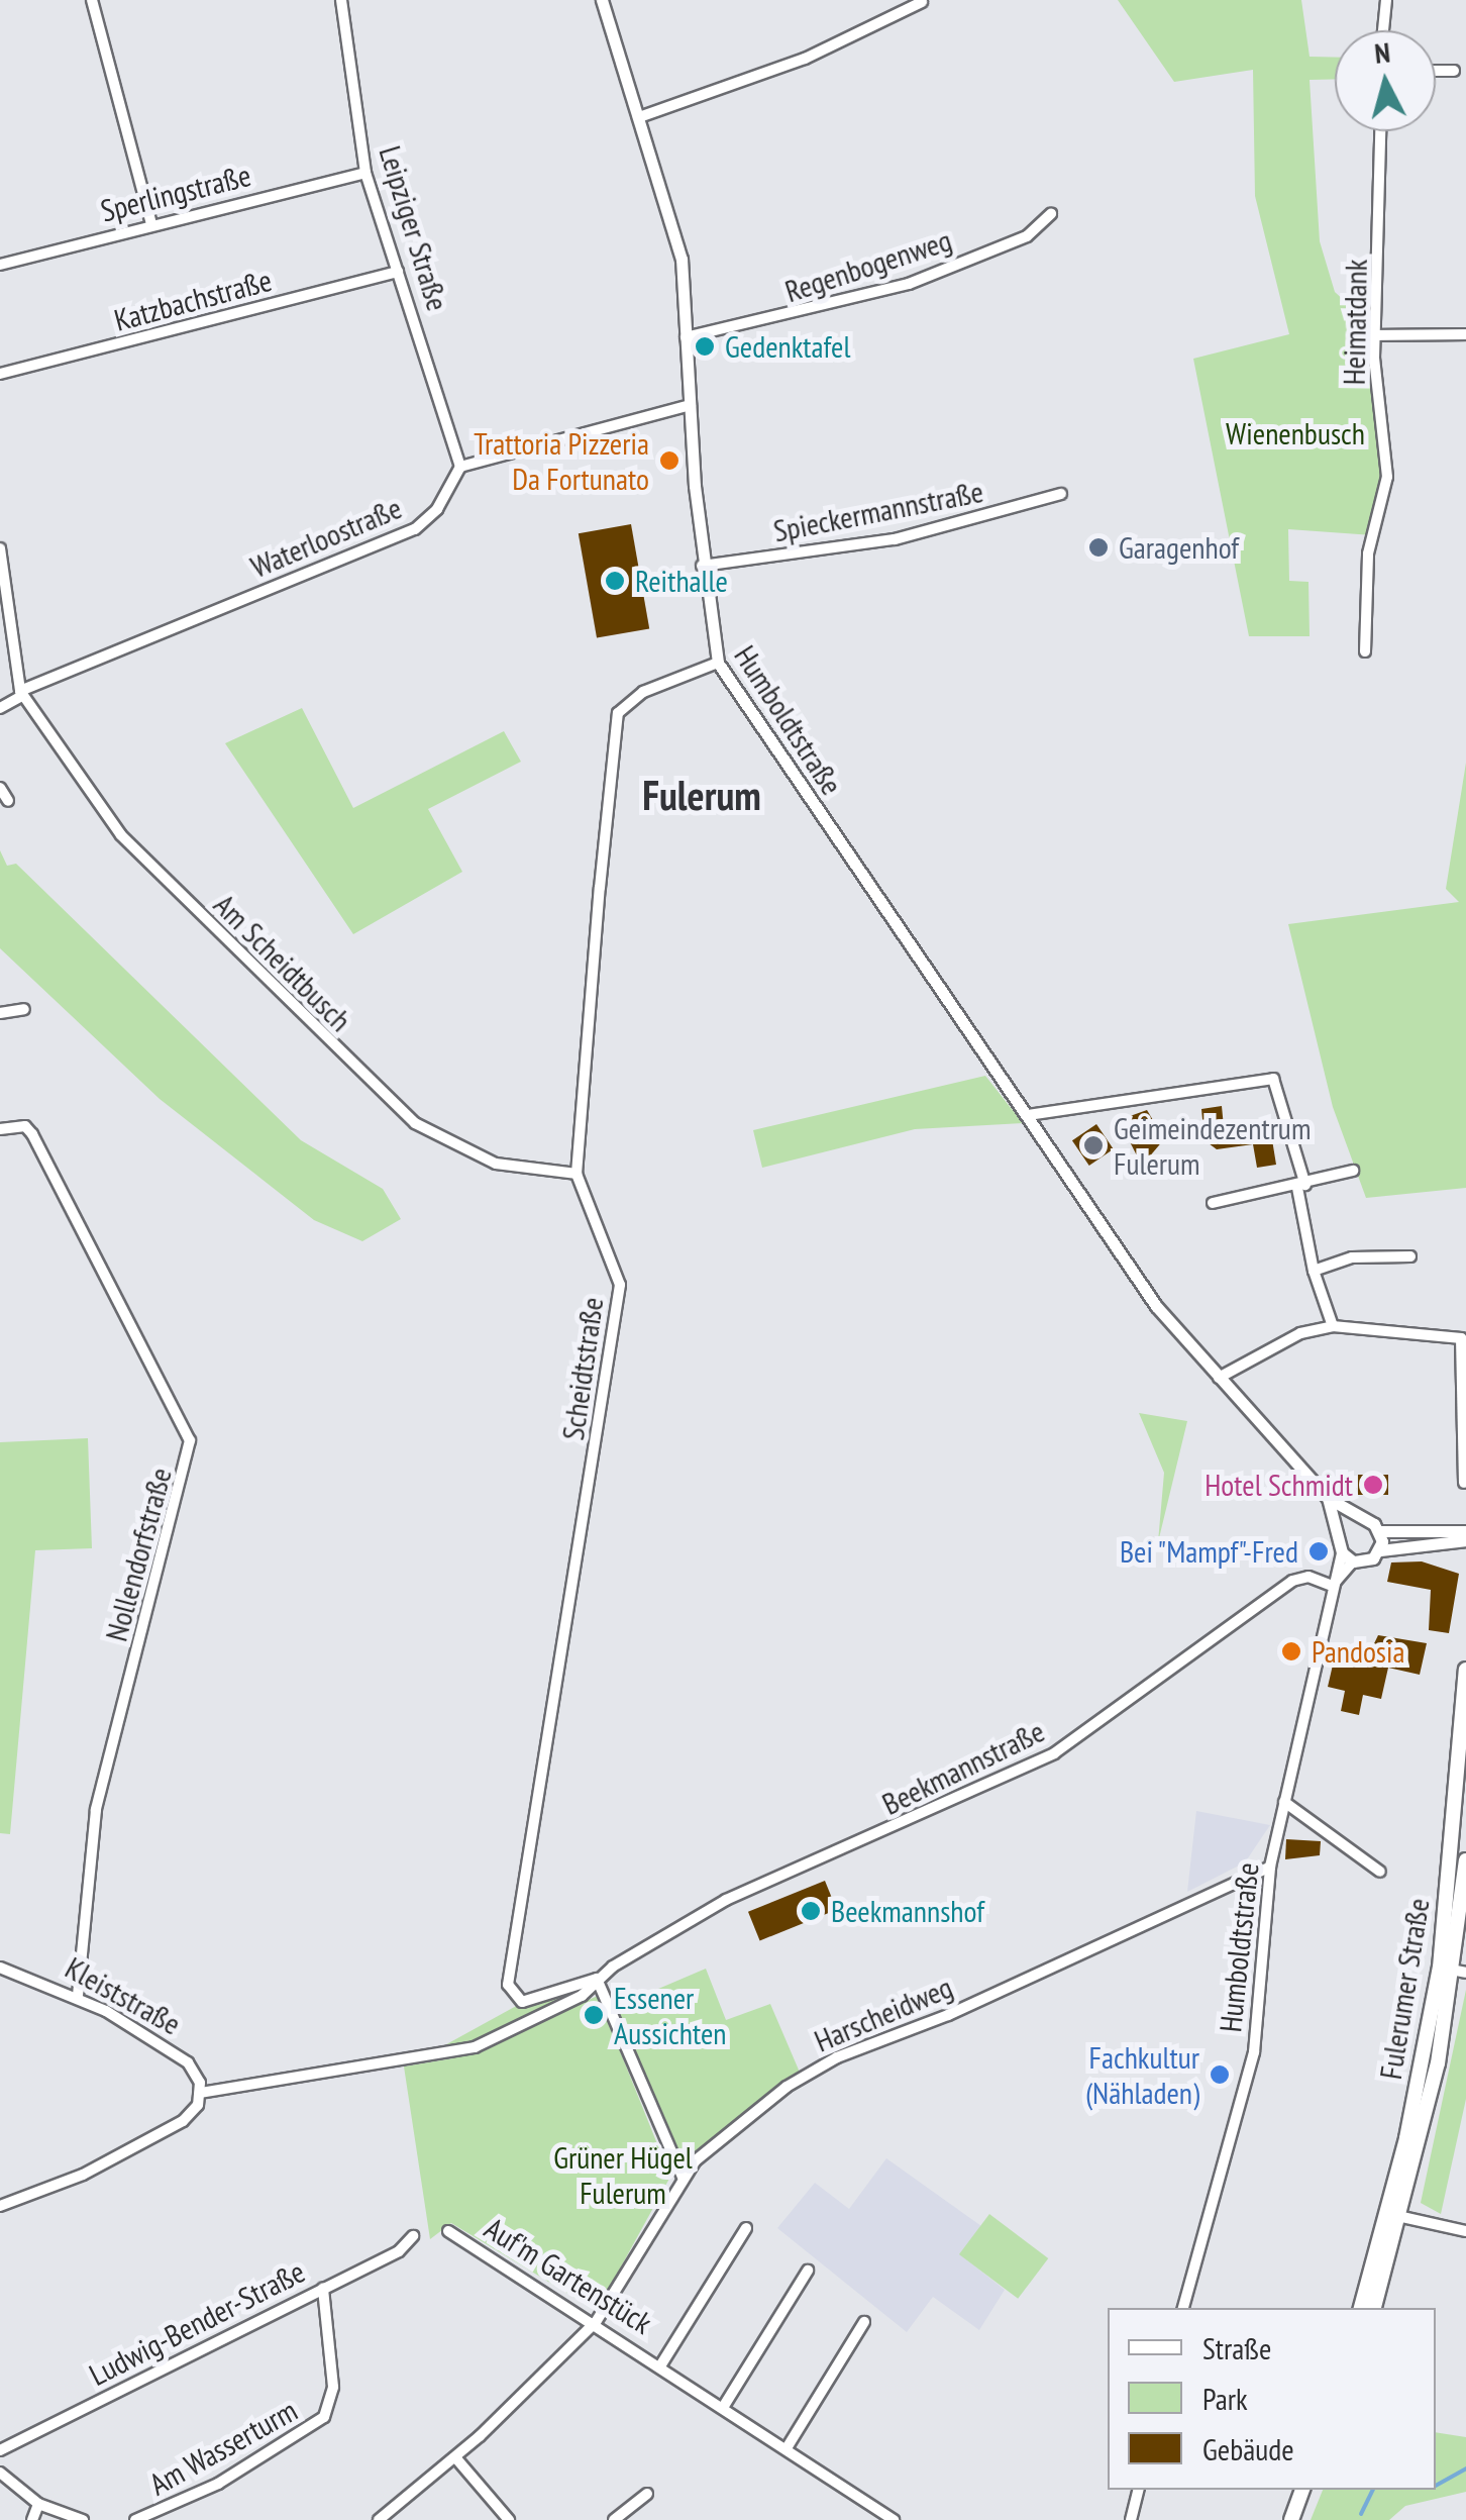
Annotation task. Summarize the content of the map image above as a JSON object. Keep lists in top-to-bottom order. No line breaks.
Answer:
{"streets":{"main road":["Fulerumer Straße"],"street":["Sperlingstraße","Leipziger Straße","Regenbogenweg","Katzbachstraße","Heimatdank","Spieckermannstraße","Waterloostraße","Humboldtstraße","Am Scheidtbusch","Scheidtstraße","Nollendorfstraße","Beekmannstraße","Kleiststraße","Harscheidweg","Auf'm Gartenstück","Ludwig-Bender-Straße","Am Wasserturm"]},"crossings":[["Sperlingstraße","Leipziger Straße"],["Leipziger Straße","Katzbachstraße"],["Leipziger Straße","Waterloostraße"],["Regenbogenweg","Humboldtstraße"],["Spieckermannstraße","Humboldtstraße"],["Waterloostraße","Am Scheidtbusch"],["Humboldtstraße","Scheidtstraße"],["Humboldtstraße","Beekmannstraße"],["Humboldtstraße","Harscheidweg"],["Am Scheidtbusch","Scheidtstraße"],["Scheidtstraße","Beekmannstraße"],["Nollendorfstraße","Kleiststraße"],["Beekmannstraße","Kleiststraße"],["Harscheidweg","Auf'm Gartenstück"],["Ludwig-Bender-Straße","Am Wasserturm"]],"districts":["Fulerum"],"parks":["Wienenbusch","Grüner Hügel Fulerum"],"places":["Gedenktafel","Trattoria Pizzeria Da Fortunato","Garagenhof","Reithalle","Geimeindezentrum Fulerum","Hotel Schmidt","Bei \"Mampf\"-Fred","Pandosia","Beekmannshof","Essener Aussichten","Fachkultur (Nähladen)"],"legend":["Straße","Park","Gebäude"],"north":"top"}
